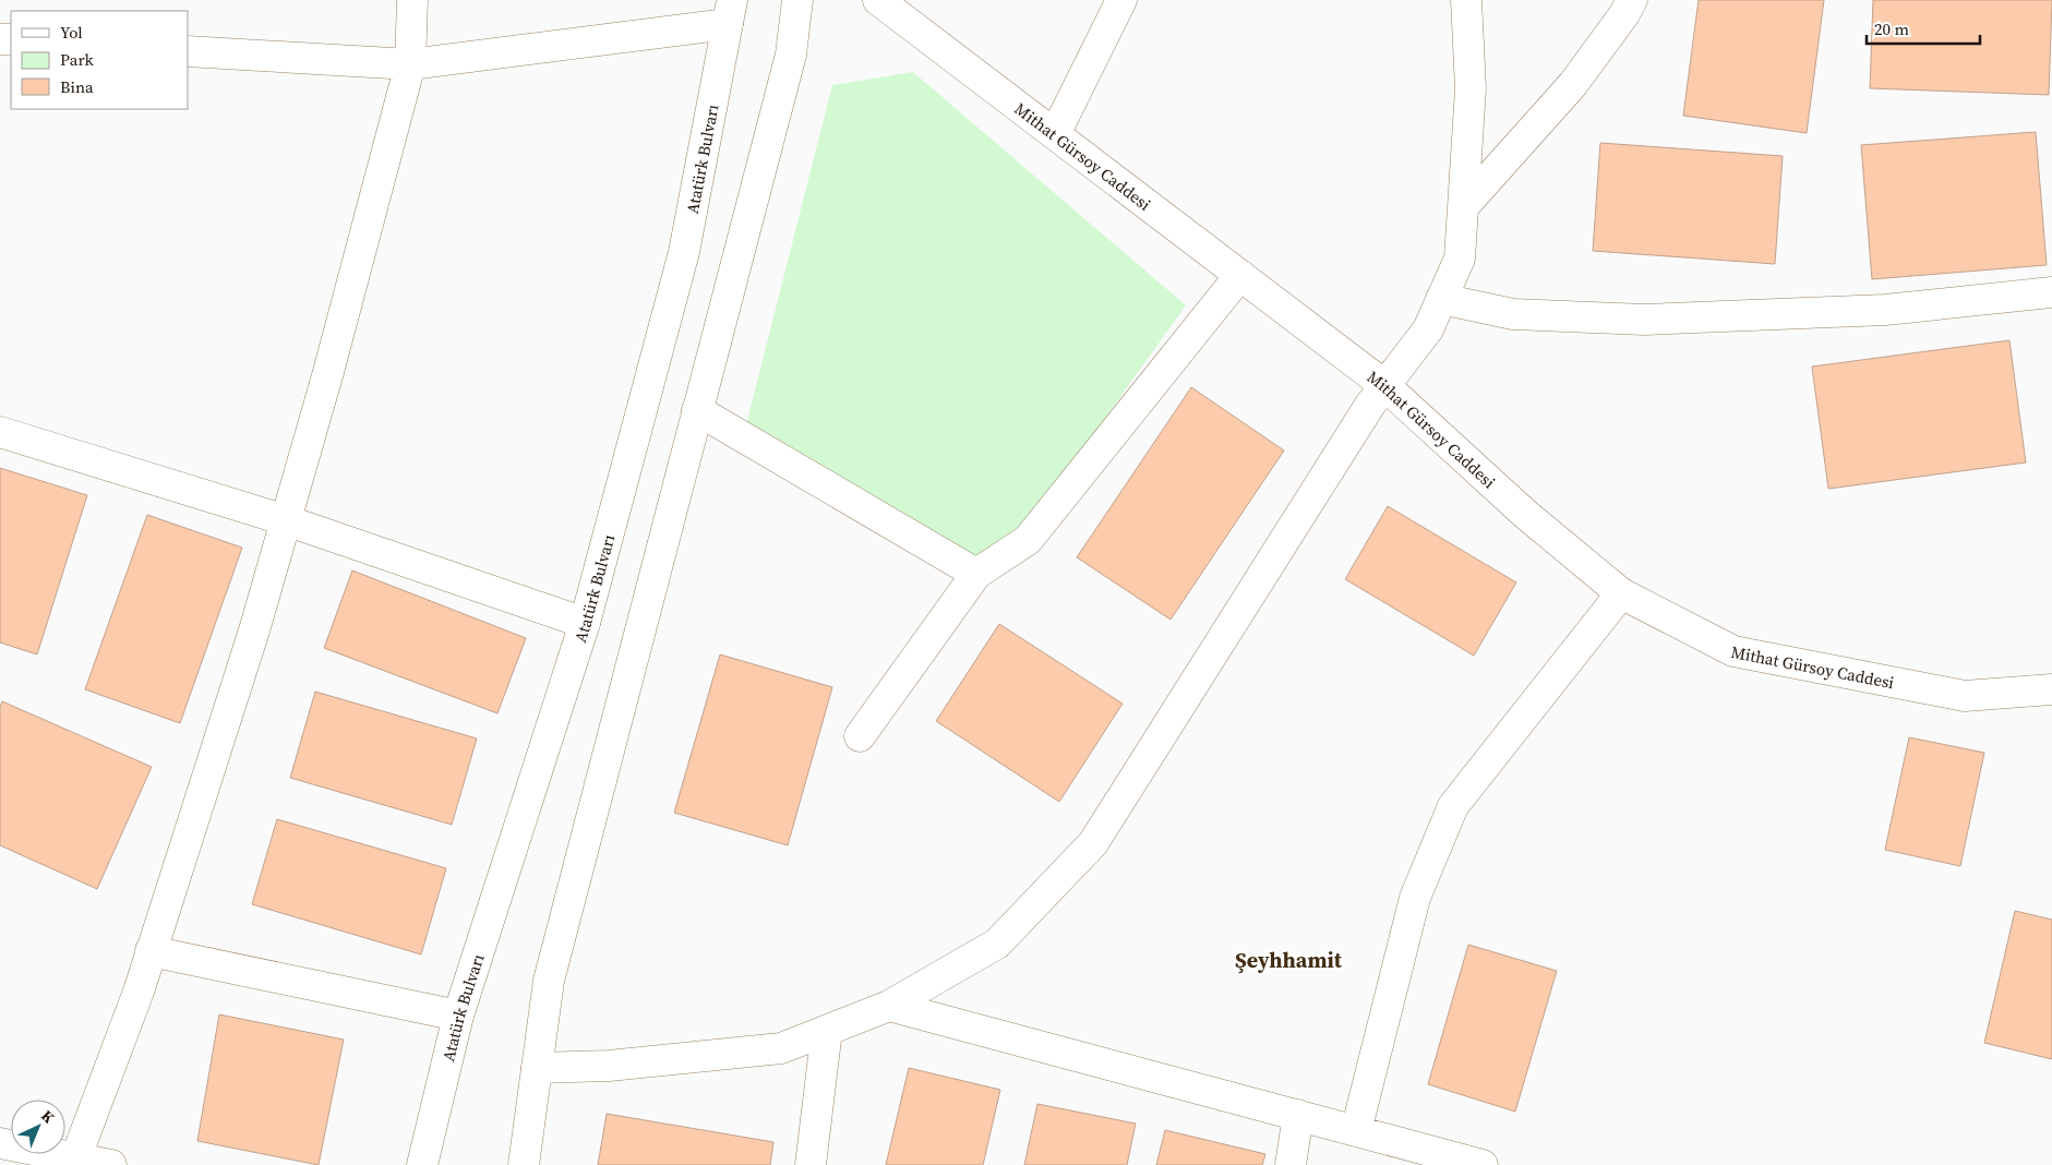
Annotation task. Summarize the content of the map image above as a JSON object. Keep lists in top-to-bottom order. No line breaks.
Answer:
{"streets":{"street":["Mithat Gürsoy Caddesi","Atatürk Bulvarı"]},"districts":["Şeyhhamit"],"legend":["Yol","Park","Bina"],"scale_bar":"20 m","north":"top right"}
